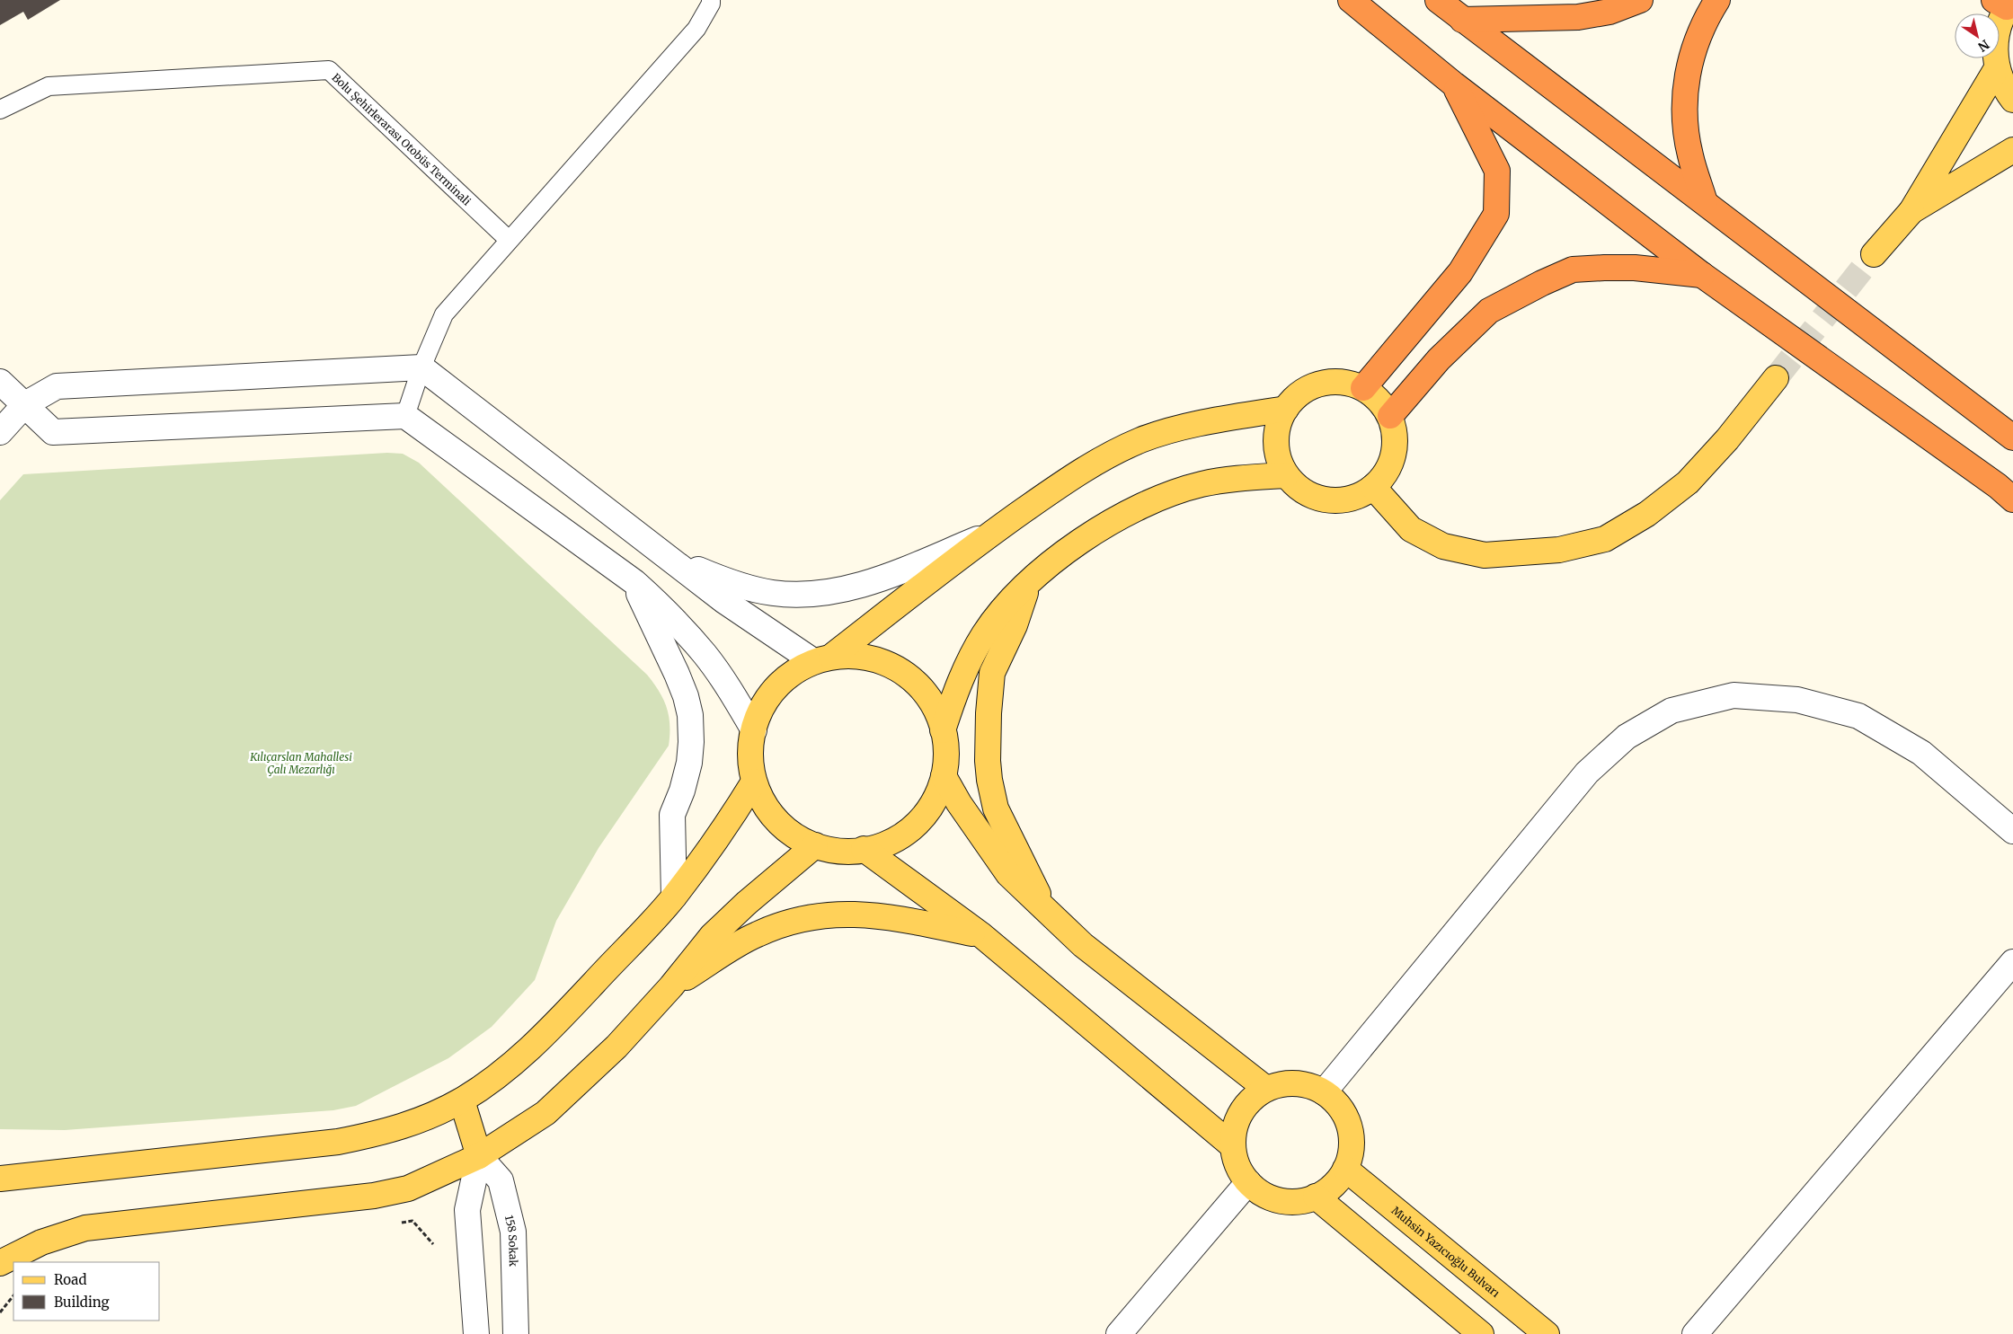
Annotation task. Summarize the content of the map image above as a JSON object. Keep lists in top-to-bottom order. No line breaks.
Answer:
{"streets":{"main road":["Muhsin Yazıcıoğlu Bulvarı"],"street":["158 Sokak"],"lane":["Bolu Şehirlerarası Otobüs Terminali"]},"parks":["Kılıçarslan Mahallesi Çalı Mezarlığı"],"legend":["Road","Building"],"north":"bottom right"}
